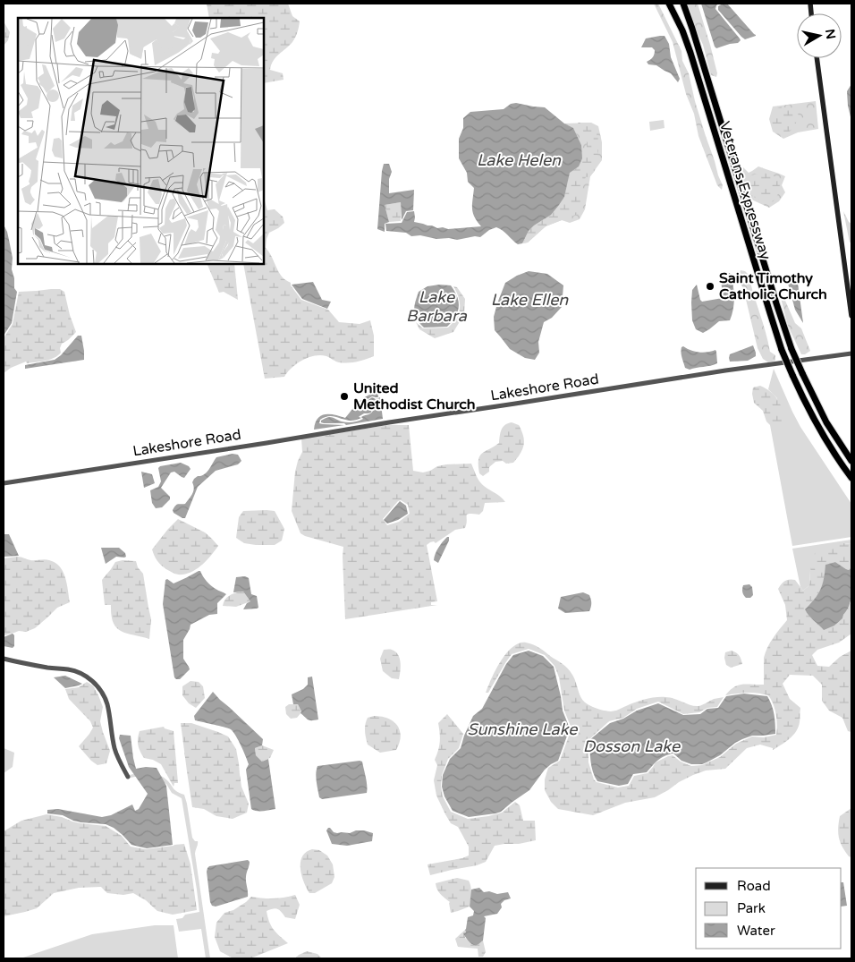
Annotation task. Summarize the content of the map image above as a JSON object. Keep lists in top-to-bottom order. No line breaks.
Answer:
{"streets":{"highway":["Veterans Expressway"],"street":["Lakeshore Road"]},"water":["Lake Helen","Lake Barbara","Lake Ellen","Sunshine Lake","Dosson Lake"],"places":["Saint Timothy Catholic Church","United Methodist Church"],"legend":["Road","Park","Water"],"north":"right"}
